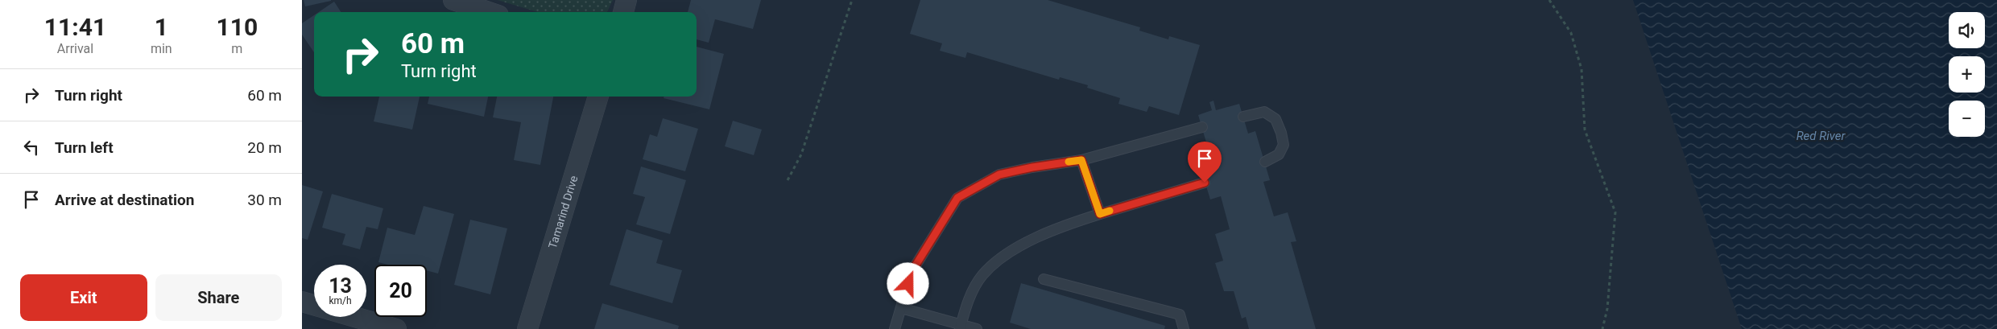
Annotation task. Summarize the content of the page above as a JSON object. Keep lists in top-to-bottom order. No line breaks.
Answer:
{"streets":{"street":["Tamarind Drive"]},"water":["Red River"],"page":{"eta":["11:41","Arrival","1","min","110","m"],"map_buttons":["+","−"],"turn":["60 m","Turn right"],"list":[{"name":"Turn right","value":"60 m"},{"name":"Turn left","value":"20 m"},{"name":"Arrive at destination","value":"30 m"}],"speed":"13 km/h","limit":"20","buttons":["Exit","Share"]}}
